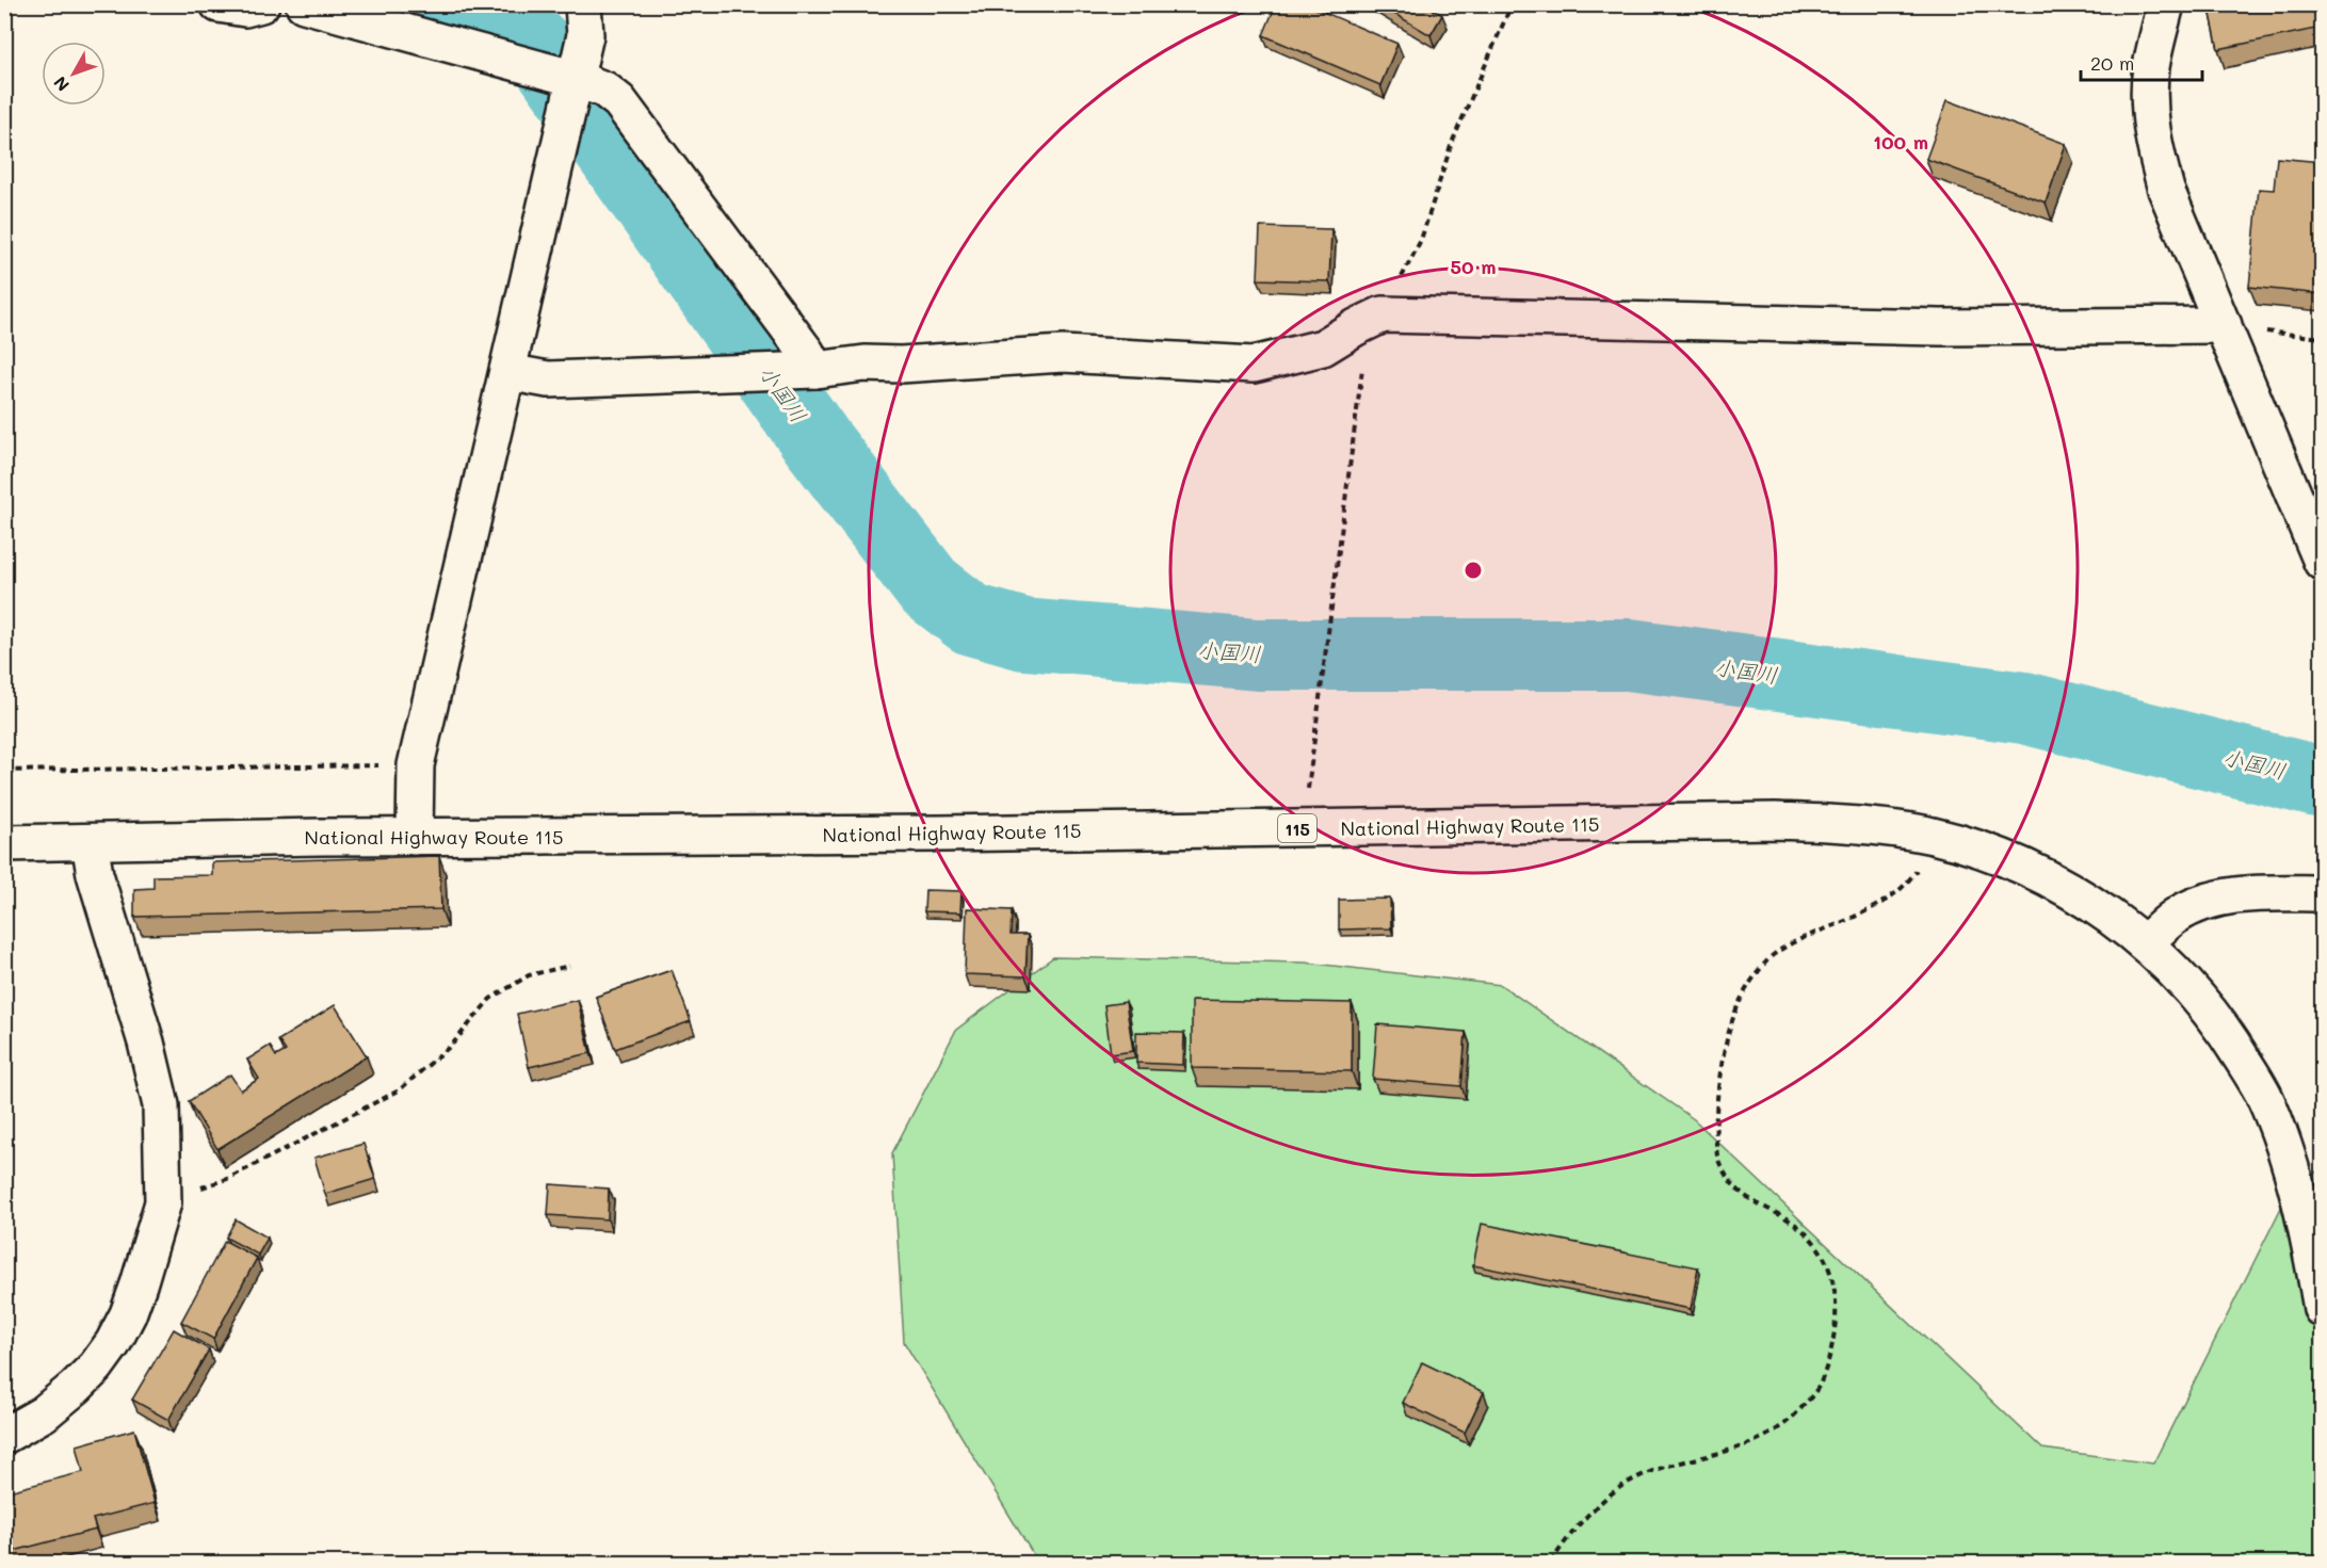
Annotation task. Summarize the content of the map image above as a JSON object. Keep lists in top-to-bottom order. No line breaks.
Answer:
{"streets":{"main road":["National Highway Route 115","115"]},"water":["小国川"],"scale_bar":"20 m","north":"bottom left","rings":["100 m","50 m"]}
